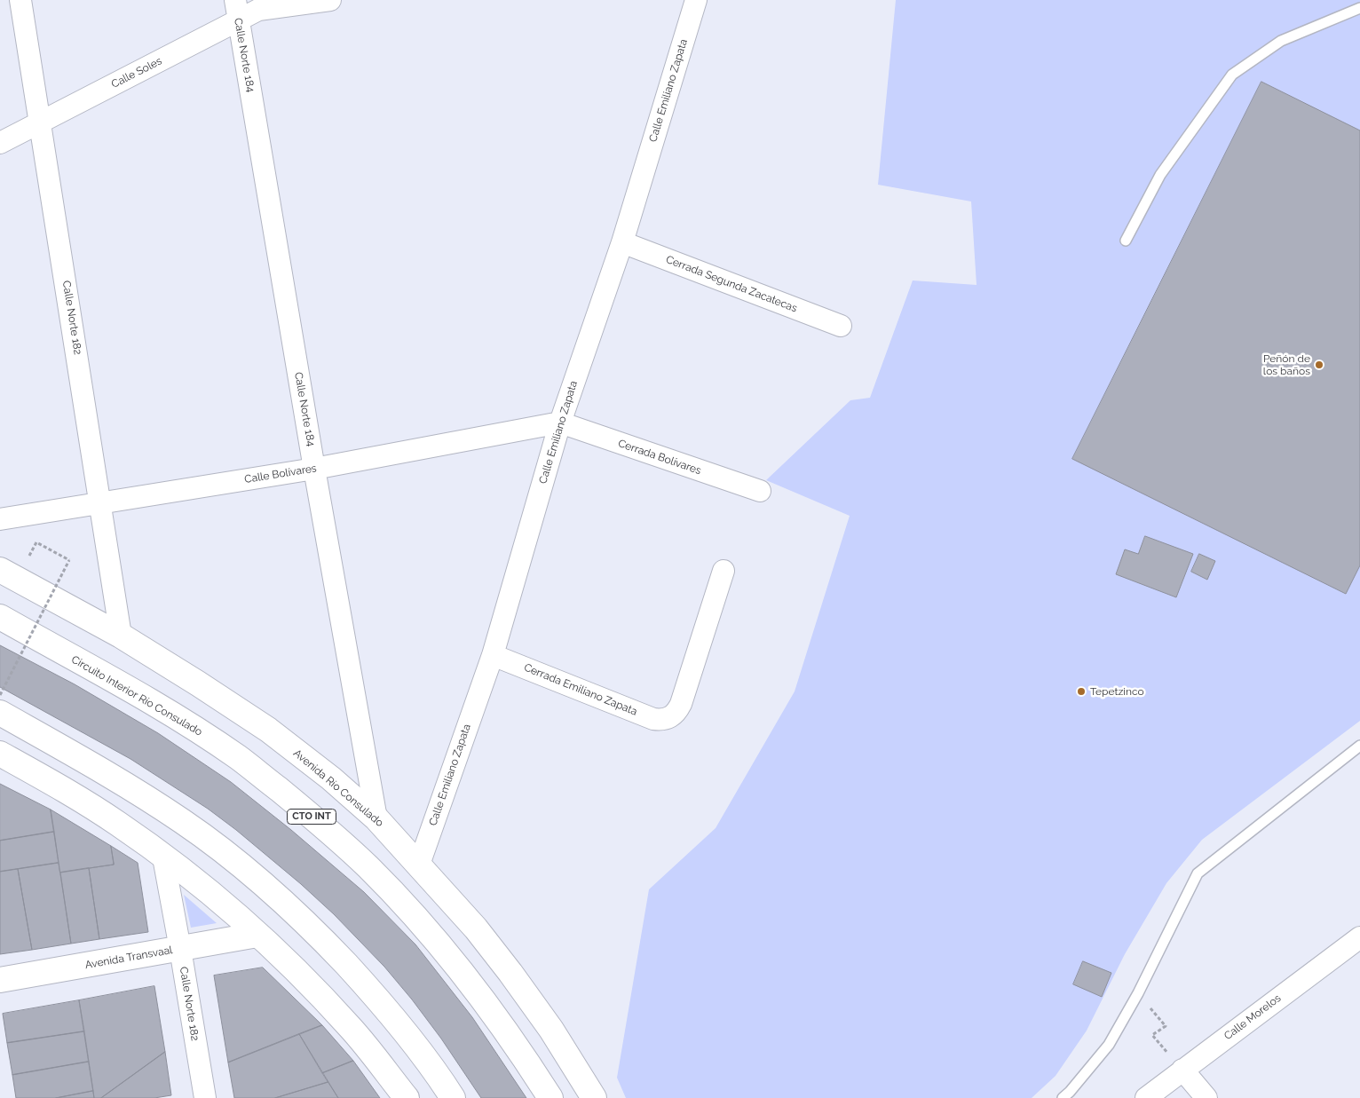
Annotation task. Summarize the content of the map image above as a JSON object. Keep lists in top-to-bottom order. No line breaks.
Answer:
{"streets":{"main road":["Circuito Interior Río Consulado","Avenida Río Consulado","CTO INT","Avenida Transvaal"],"street":["Calle Norte 184","Calle Soles","Calle Emiliano Zapata","Cerrada Segunda Zacatecas","Calle Norte 182","Cerrada Bolívares","Calle Bolívares","Cerrada Emiliano Zapata","Calle Morelos"]},"crossings":[["Calle Norte 184","Calle Soles"],["Calle Norte 184","Calle Bolívares"],["Calle Norte 184","Avenida Río Consulado"],["Calle Soles","Calle Norte 182"],["Calle Emiliano Zapata","Cerrada Segunda Zacatecas"],["Calle Emiliano Zapata","Cerrada Bolívares"],["Calle Emiliano Zapata","Calle Bolívares"],["Calle Emiliano Zapata","Cerrada Emiliano Zapata"],["Calle Emiliano Zapata","Avenida Río Consulado"],["Calle Norte 182","Calle Bolívares"],["Calle Norte 182","Avenida Río Consulado"],["Calle Norte 182","Avenida Transvaal"],["Cerrada Bolívares","Calle Bolívares"]],"places":["Peñón de los baños","Tepetzinco"]}
